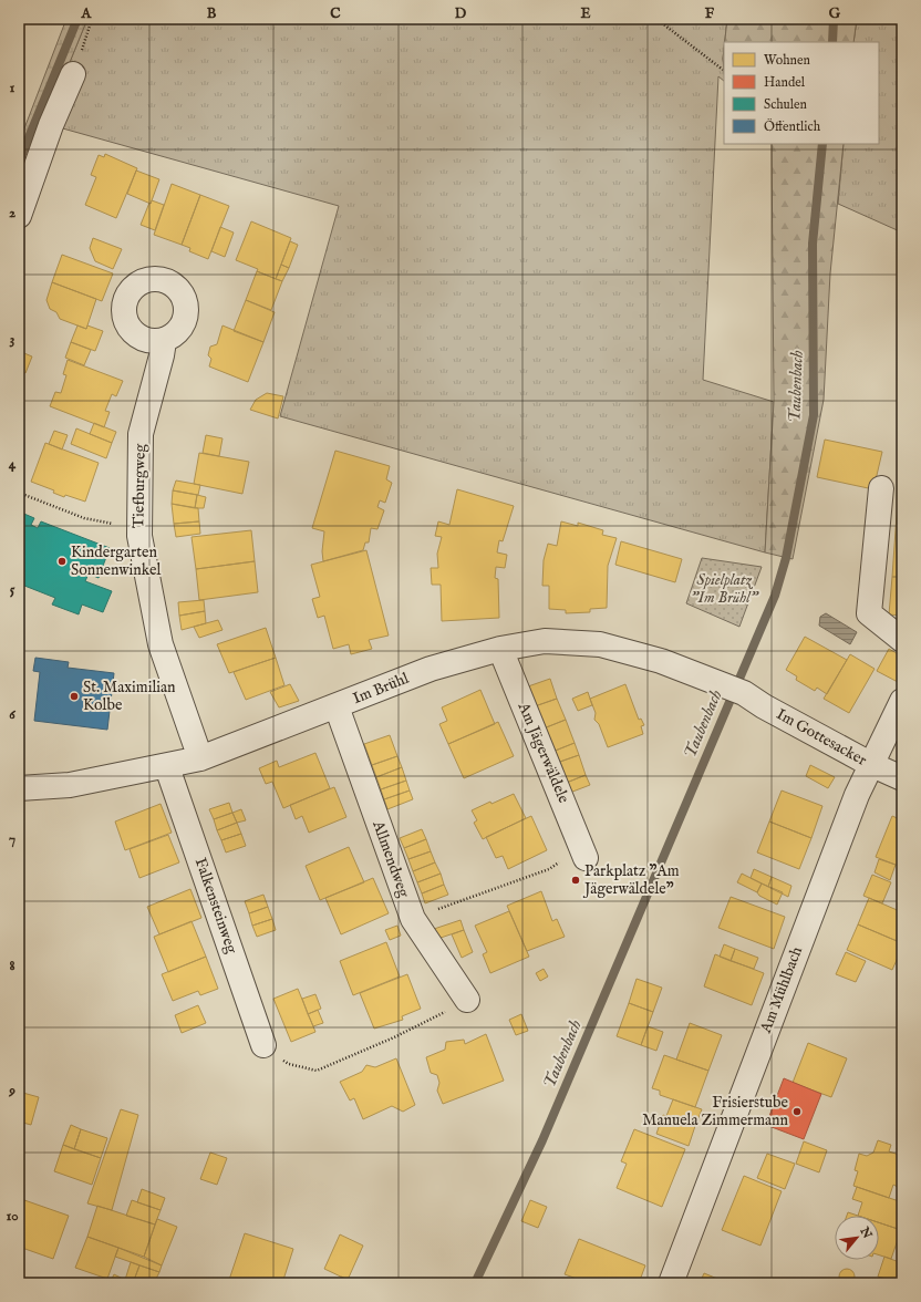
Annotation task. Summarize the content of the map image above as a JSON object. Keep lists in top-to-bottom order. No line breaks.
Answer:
{"streets":{"street":["Tiefburgweg","Im Brühl","Im Gottesacker","Am Jägerwäldele","Allmendweg","Falkensteinweg","Am Mühlbach"]},"crossings":[["Tiefburgweg","Im Brühl"],["Im Brühl","Im Gottesacker"],["Im Brühl","Am Jägerwäldele"],["Im Brühl","Allmendweg"],["Im Brühl","Falkensteinweg"],["Im Gottesacker","Am Mühlbach"]],"water":["Taubenbach"],"parks":["Spielplatz \"Im Brühl\""],"places":["Kindergarten Sonnenwinkel","St. Maximilian Kolbe","Parkplatz \"Am Jägerwäldele\"","Frisierstube Manuela Zimmermann"],"legend":["Wohnen","Handel","Schulen","Öffentlich"],"north":"top right","grid":{"columns":["A","B","C","D","E","F","G"],"rows":["1","2","3","4","5","6","7","8","9","10"]}}
